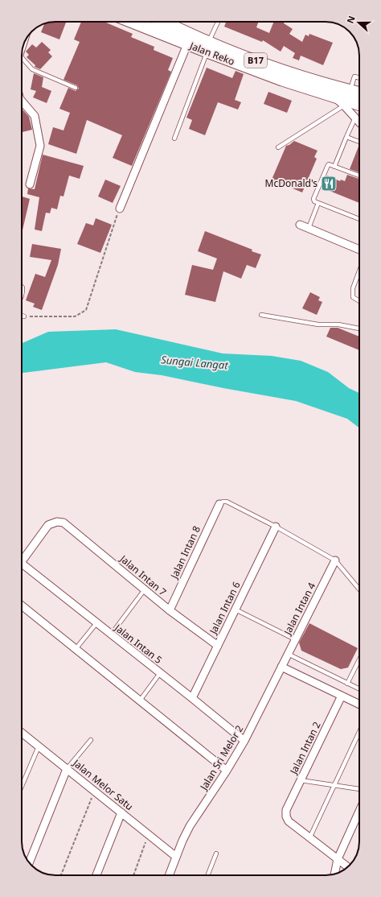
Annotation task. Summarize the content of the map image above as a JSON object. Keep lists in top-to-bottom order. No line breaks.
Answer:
{"streets":{"main road":["Jalan Reko","B17"],"street":["Jalan Intan 8","Jalan Intan 7","Jalan Intan 6","Jalan Intan 4","Jalan Intan 5","Jalan Intan 2","Jalan Sri Melor 2","Jalan Melor Satu"]},"crossings":[["Jalan Intan 8","Jalan Intan 7"],["Jalan Intan 7","Jalan Intan 6"],["Jalan Intan 6","Jalan Intan 5"],["Jalan Intan 4","Jalan Sri Melor 2"],["Jalan Intan 5","Jalan Sri Melor 2"],["Jalan Sri Melor 2","Jalan Melor Satu"]],"water":["Sungai Langat"],"places":{"restaurant":["McDonald's"]},"north":"left"}
